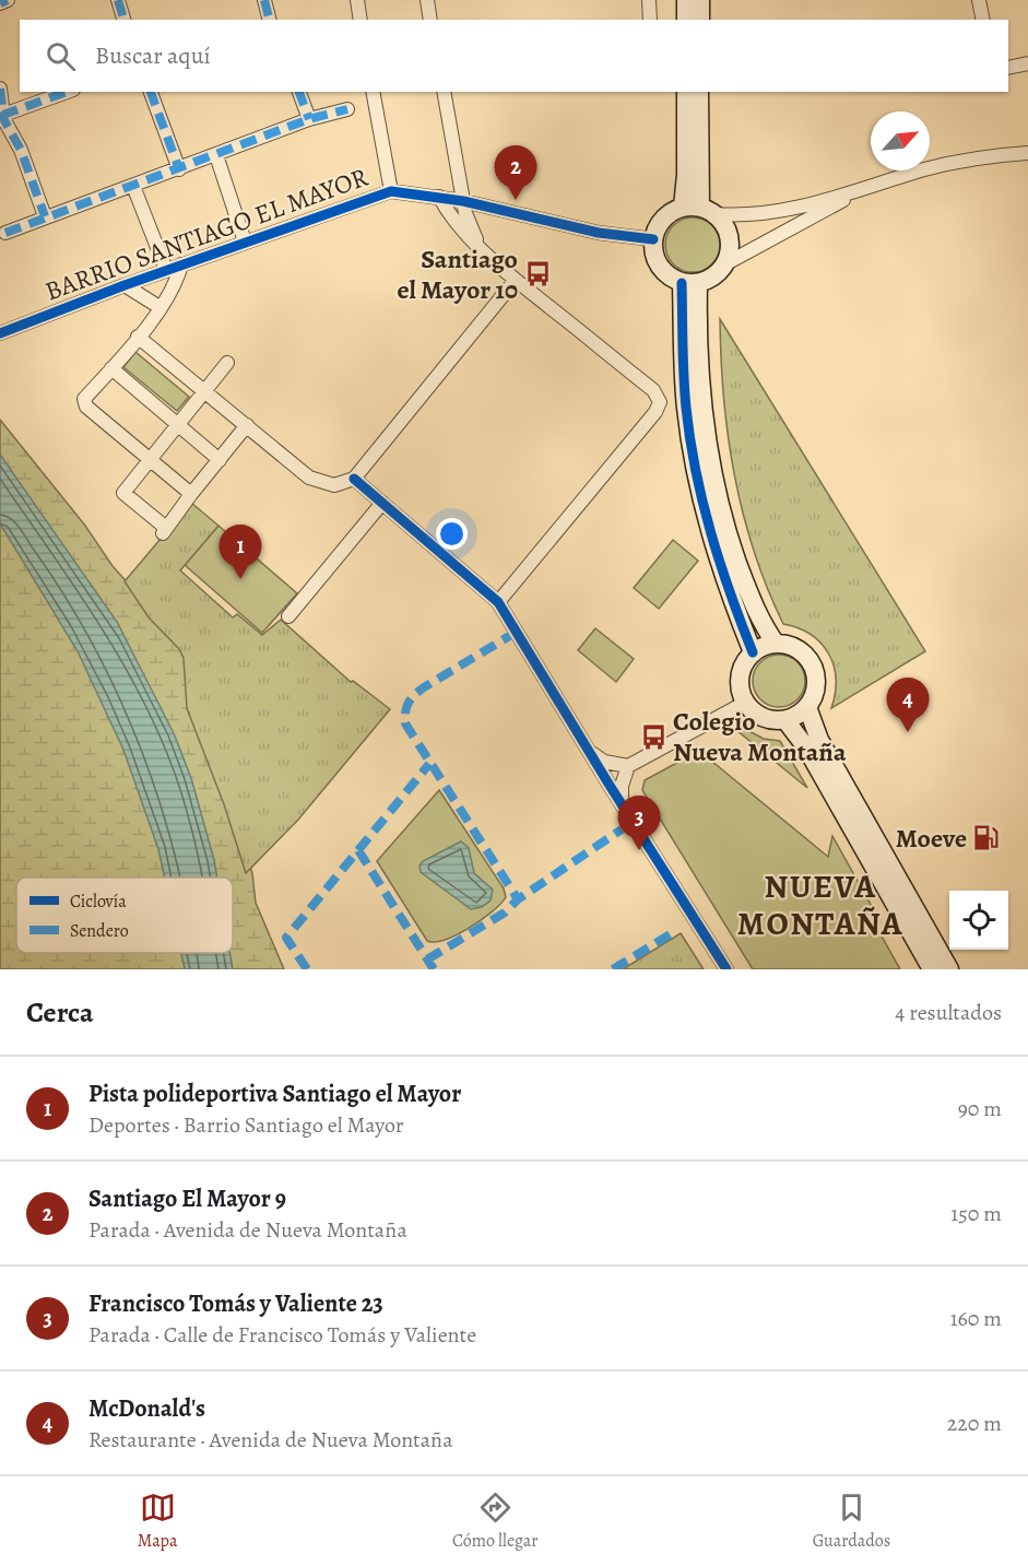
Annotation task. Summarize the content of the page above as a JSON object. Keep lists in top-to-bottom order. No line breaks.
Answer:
{"streets":{"street":["BARRIO SANTIAGO EL MAYOR"]},"districts":["NUEVA MONTAÑA"],"places":{"bus stop":["Santiago el Mayor 10","Colegio Nueva Montaña"],"fuel station":["Moeve"]},"legend":["Ciclovía","Sendero"],"north":"top right","page":{"search":"Buscar aquí","pins":["2","1","4","3"],"heading":["Cerca","4 resultados"],"list":[{"mark":"1","name":"Pista polideportiva Santiago el Mayor","note":"Deportes · Barrio Santiago el Mayor","value":"90 m"},{"mark":"2","name":"Santiago El Mayor 9","note":"Parada · Avenida de Nueva Montaña","value":"150 m"},{"mark":"3","name":"Francisco Tomás y Valiente 23","note":"Parada · Calle de Francisco Tomás y Valiente","value":"160 m"},{"mark":"4","name":"McDonald's","note":"Restaurante · Avenida de Nueva Montaña","value":"220 m"}],"nav":["Mapa","Cómo llegar","Guardados"]}}
